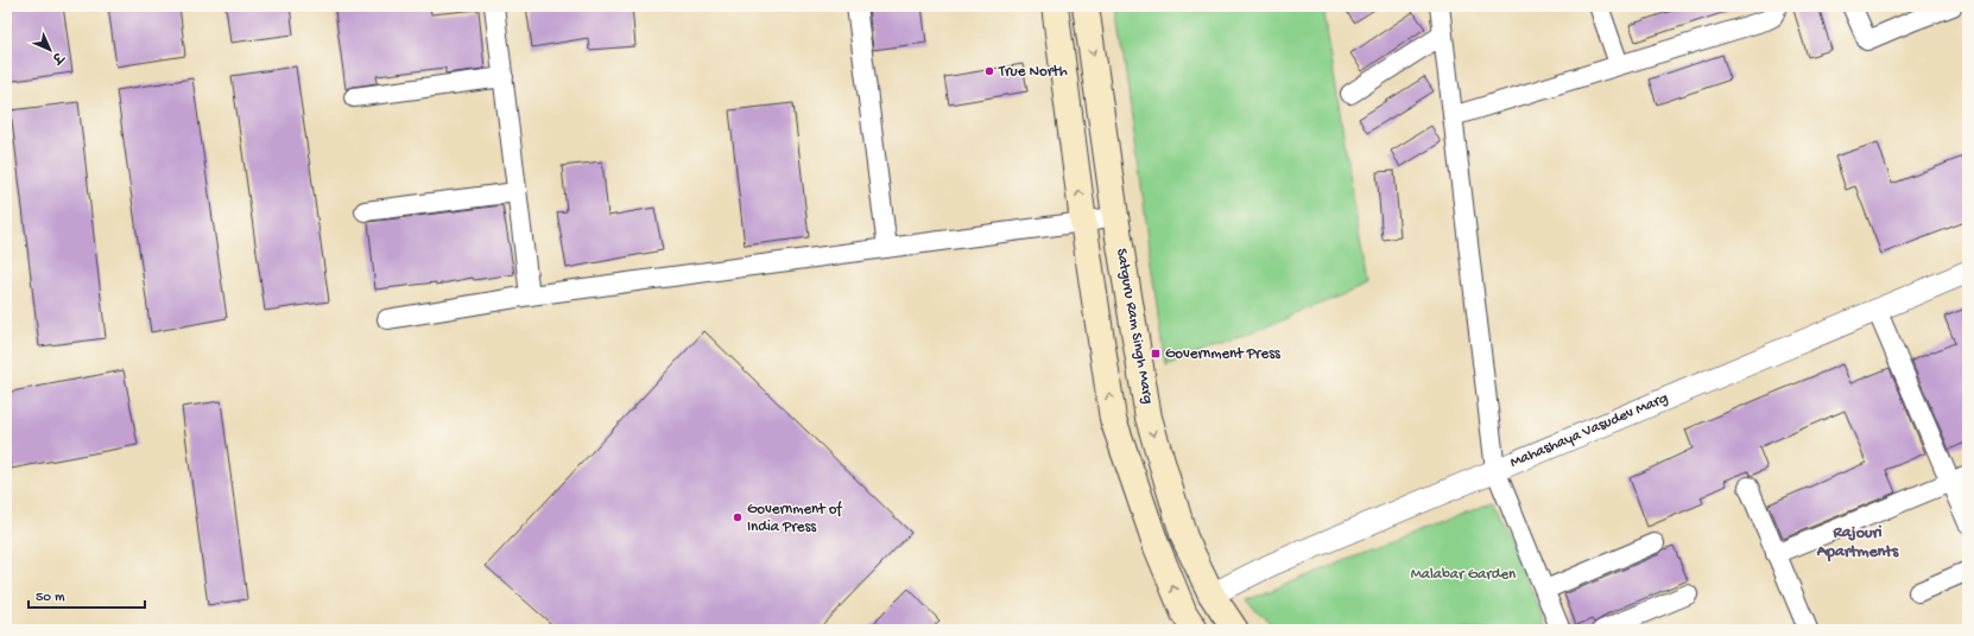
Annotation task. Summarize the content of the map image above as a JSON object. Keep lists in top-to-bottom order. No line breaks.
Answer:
{"streets":{"main road":["Satguru Ram Singh Marg"],"street":["Mahashaya Vasudev Marg"]},"crossings":[["Satguru Ram Singh Marg","Mahashaya Vasudev Marg"]],"districts":["Rajouri Apartments"],"parks":["Malabar Garden"],"places":{"other":["True North","Government of India Press"],"transit":["Government Press"]},"scale_bar":"50 m","north":"bottom right"}
